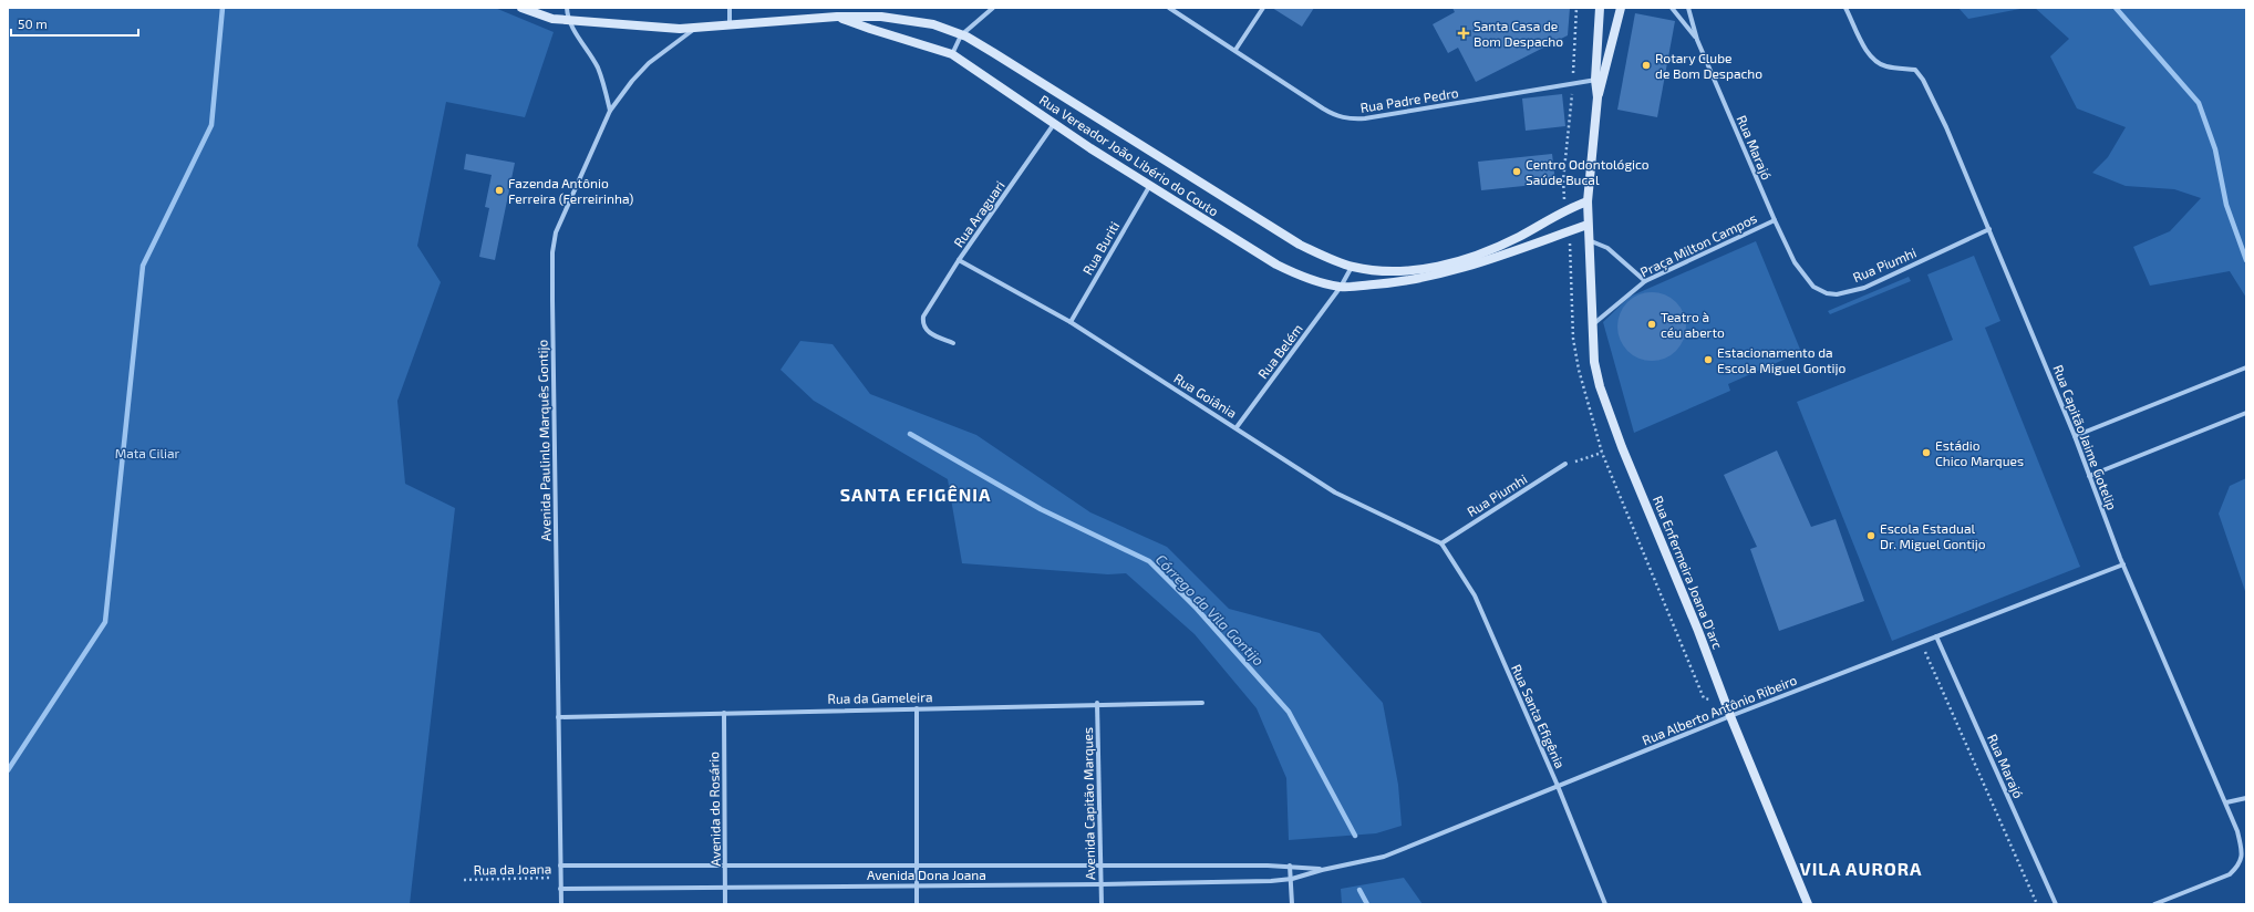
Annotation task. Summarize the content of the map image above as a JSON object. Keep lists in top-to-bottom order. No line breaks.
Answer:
{"streets":{"main road":["Rua Vereador João Libério do Couto","Rua Enfermeira Joana D'arc"],"street":["Rua Padre Pedro","Rua Marajó","Rua Araguari","Praça Milton Campos","Rua Buriti","Rua Piumhi","Rua Belém","Rua Goiânia","Rua Capitão Jaime Gotelip","Avenida Paulinlo Marquês Gontijo","Rua da Gameleira","Rua Alberto Antônio Ribeiro","Rua Santa Efigênia","Avenida Capitão Marques","Avenida do Rosário","Avenida Dona Joana"],"path":["Rua da Joana"]},"crossings":[["Rua Padre Pedro","Rua Enfermeira Joana D'arc"],["Rua Marajó","Praça Milton Campos"],["Rua Marajó","Rua Piumhi"],["Rua Marajó","Rua Alberto Antônio Ribeiro"],["Rua Vereador João Libério do Couto","Rua Araguari"],["Rua Vereador João Libério do Couto","Rua Buriti"],["Rua Vereador João Libério do Couto","Rua Belém"],["Rua Vereador João Libério do Couto","Avenida Paulinlo Marquês Gontijo"],["Rua Araguari","Rua Goiânia"],["Praça Milton Campos","Rua Enfermeira Joana D'arc"],["Rua Buriti","Rua Goiânia"],["Rua Piumhi","Rua Goiânia"],["Rua Piumhi","Rua Capitão Jaime Gotelip"],["Rua Piumhi","Rua Santa Efigênia"],["Rua Belém","Rua Goiânia"],["Rua Goiânia","Rua Santa Efigênia"],["Rua Capitão Jaime Gotelip","Rua Alberto Antônio Ribeiro"],["Avenida Paulinlo Marquês Gontijo","Rua da Gameleira"],["Avenida Paulinlo Marquês Gontijo","Rua da Joana"],["Avenida Paulinlo Marquês Gontijo","Avenida Dona Joana"],["Rua Enfermeira Joana D'arc","Rua Alberto Antônio Ribeiro"],["Rua da Gameleira","Avenida Capitão Marques"],["Rua da Gameleira","Avenida do Rosário"],["Rua Alberto Antônio Ribeiro","Rua Santa Efigênia"],["Rua Alberto Antônio Ribeiro","Avenida Dona Joana"],["Avenida Capitão Marques","Avenida Dona Joana"],["Avenida do Rosário","Avenida Dona Joana"]],"districts":["SANTA EFIGÊNIA","VILA AURORA"],"water":["Córrego da Vila Gontijo"],"parks":["Mata Ciliar"],"places":{"health":["Santa Casa de Bom Despacho"],"other":["Rotary Clube de Bom Despacho","Centro Odontológico Saúde Bucal","Fazenda Antônio Ferreira (Ferreirinha)","Teatro à céu aberto","Estacionamento da Escola Miguel Gontijo","Estádio Chico Marques","Escola Estadual Dr. Miguel Gontijo"]},"scale_bar":"50 m"}
